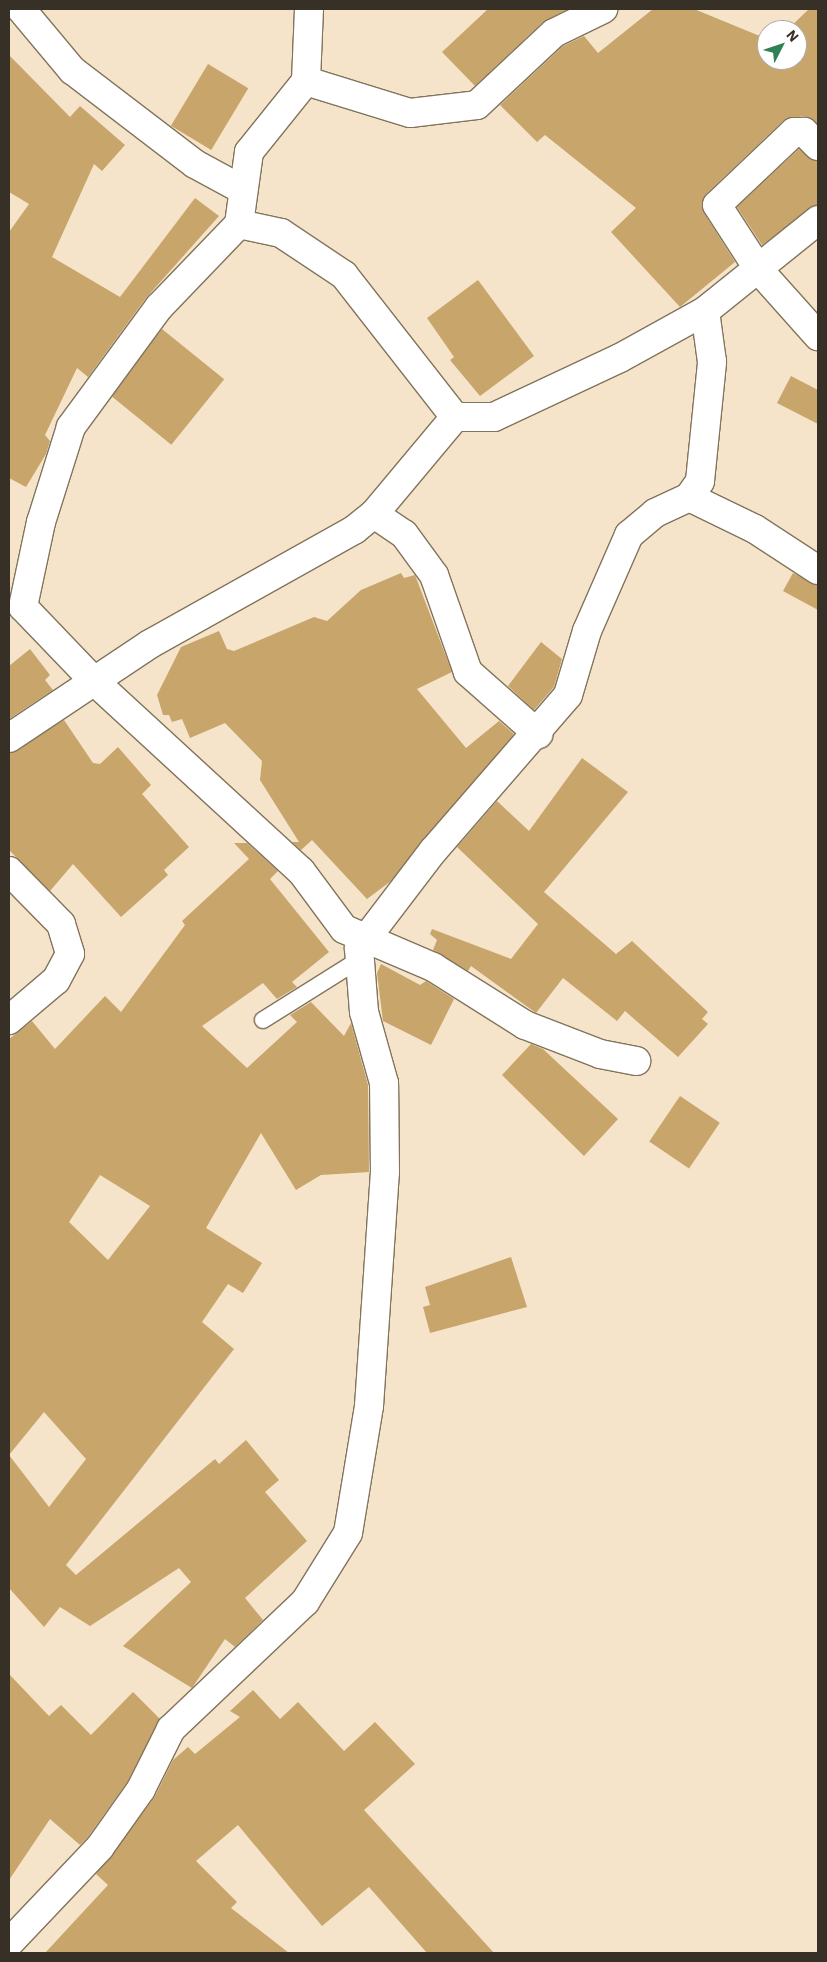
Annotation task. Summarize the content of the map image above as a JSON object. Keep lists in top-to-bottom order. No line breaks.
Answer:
{"north":"top right"}
